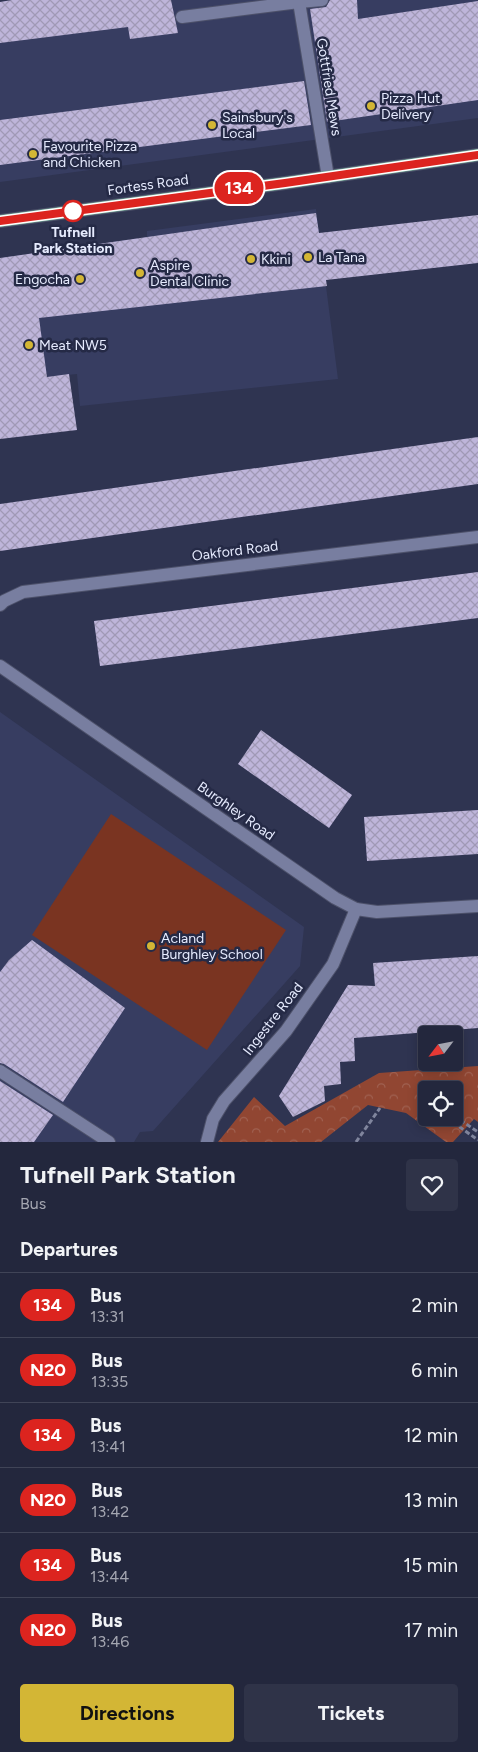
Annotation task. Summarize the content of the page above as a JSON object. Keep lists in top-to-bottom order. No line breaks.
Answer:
{"streets":{"main road":["Fortess Road"],"street":["Gottfried Mews","Oakford Road","Burghley Road","Ingestre Road"]},"crossings":[["Gottfried Mews","Fortess Road"],["Burghley Road","Ingestre Road"]],"places":["Pizza Hut Delivery","Sainsbury's Local","Favourite Pizza and Chicken","Tufnell Park Station","La Tana","Kkini","Aspire Dental Clinic","Engocha","Meat NW5","Acland Burghley School"],"lines":["bus line 134"],"north":"bottom left","page":{"on_map":"134","heading":[["Tufnell Park Station","Bus"],"Departures"],"list":[{"mark":"134","name":"Bus","note":"13:31","value":"2 min"},{"mark":"N20","name":"Bus","note":"13:35","value":"6 min"},{"mark":"134","name":"Bus","note":"13:41","value":"12 min"},{"mark":"N20","name":"Bus","note":"13:42","value":"13 min"},{"mark":"134","name":"Bus","note":"13:44","value":"15 min"},{"mark":"N20","name":"Bus","note":"13:46","value":"17 min"}],"buttons":["Directions","Tickets"]}}
